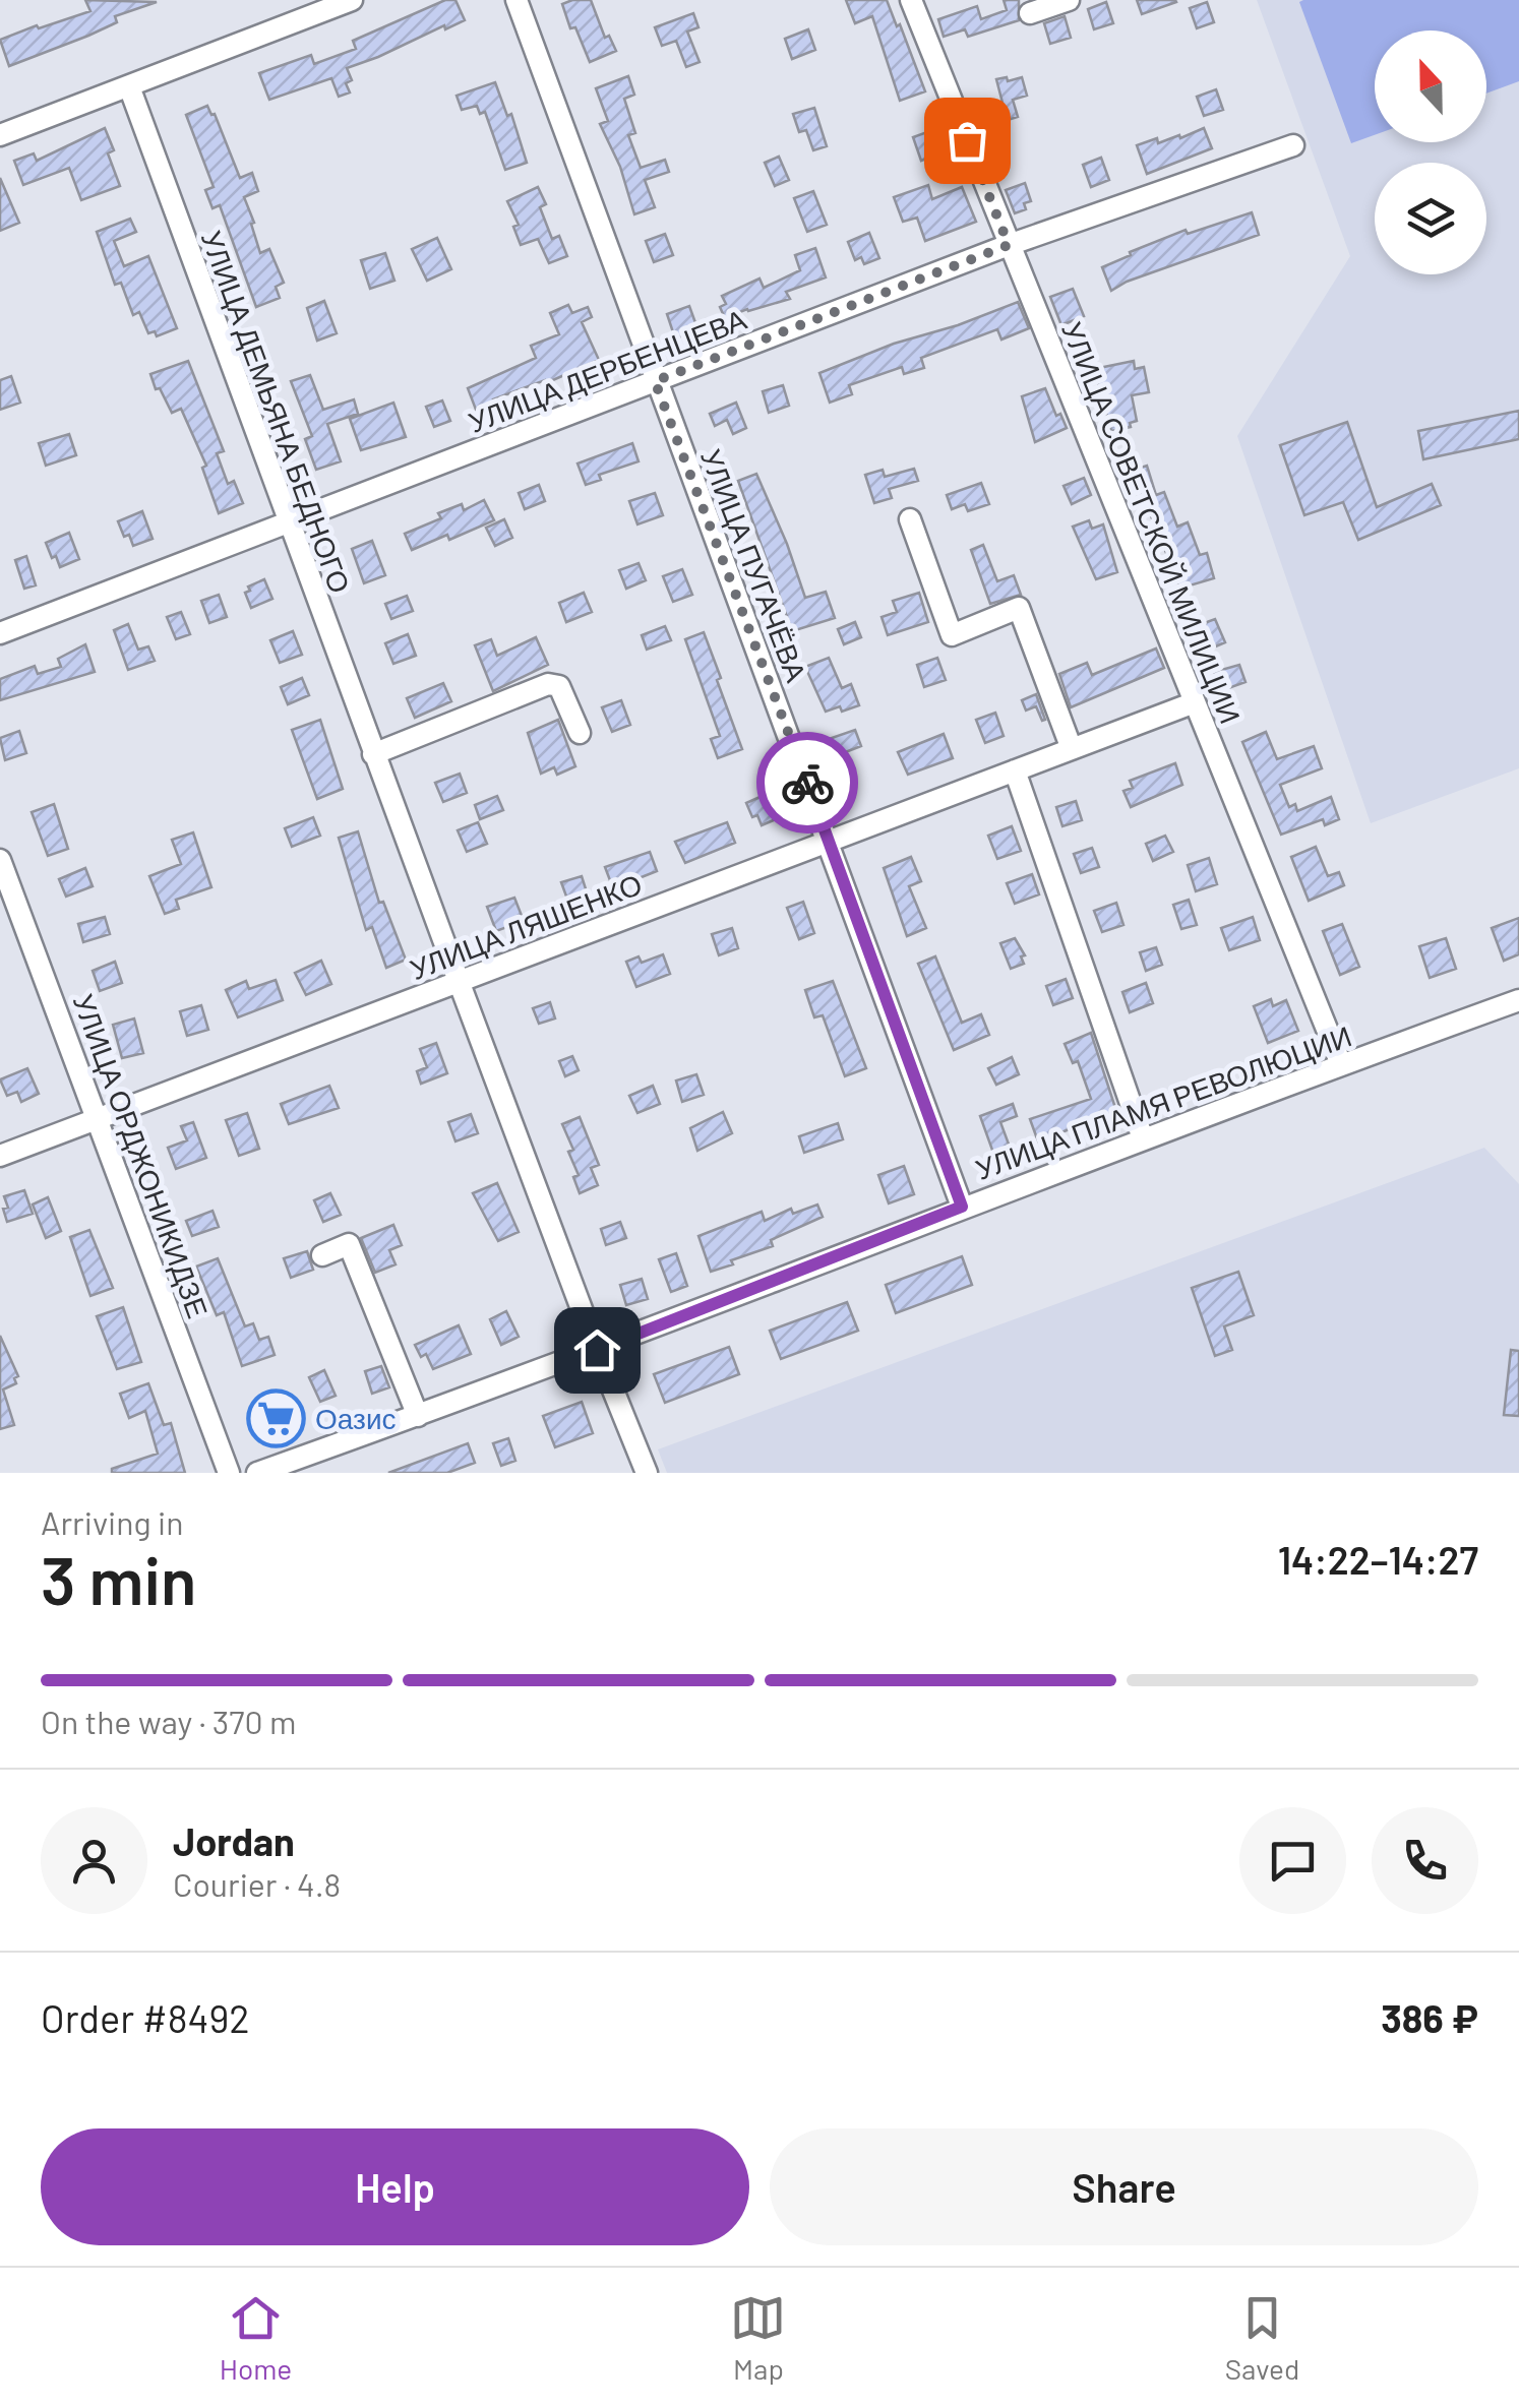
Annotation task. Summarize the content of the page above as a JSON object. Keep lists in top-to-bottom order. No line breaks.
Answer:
{"streets":{"street":["УЛИЦА ДЕРБЕНЦЕВА","УЛИЦА ДЕМЬЯНА БЕДНОГО","УЛИЦА СОВЕТСКОЙ МИЛИЦИИ","УЛИЦА ПУГАЧЁВА","УЛИЦА ЛЯШЕНКО","УЛИЦА ПЛАМЯ РЕВОЛЮЦИИ","УЛИЦА ОРДЖОНИКИДЗЕ"]},"crossings":[["УЛИЦА ДЕРБЕНЦЕВА","УЛИЦА ДЕМЬЯНА БЕДНОГО"],["УЛИЦА ДЕРБЕНЦЕВА","УЛИЦА СОВЕТСКОЙ МИЛИЦИИ"],["УЛИЦА ДЕРБЕНЦЕВА","УЛИЦА ПУГАЧЁВА"],["УЛИЦА ДЕМЬЯНА БЕДНОГО","УЛИЦА ЛЯШЕНКО"],["УЛИЦА ДЕМЬЯНА БЕДНОГО","УЛИЦА ПЛАМЯ РЕВОЛЮЦИИ"],["УЛИЦА СОВЕТСКОЙ МИЛИЦИИ","УЛИЦА ЛЯШЕНКО"],["УЛИЦА СОВЕТСКОЙ МИЛИЦИИ","УЛИЦА ПЛАМЯ РЕВОЛЮЦИИ"],["УЛИЦА ПУГАЧЁВА","УЛИЦА ЛЯШЕНКО"],["УЛИЦА ПУГАЧЁВА","УЛИЦА ПЛАМЯ РЕВОЛЮЦИИ"],["УЛИЦА ЛЯШЕНКО","УЛИЦА ОРДЖОНИКИДЗЕ"]],"places":{"supermarket":["Оазис"]},"north":"top","page":{"heading":["3 min","Arriving in","14:22–14:27"],"panel":["Jordan","Courier · 4.8","Order #8492","386 ₽"],"bar":"On the way · 370 m","buttons":["Help","Share"],"tabs":["Home","Map","Saved"]}}
